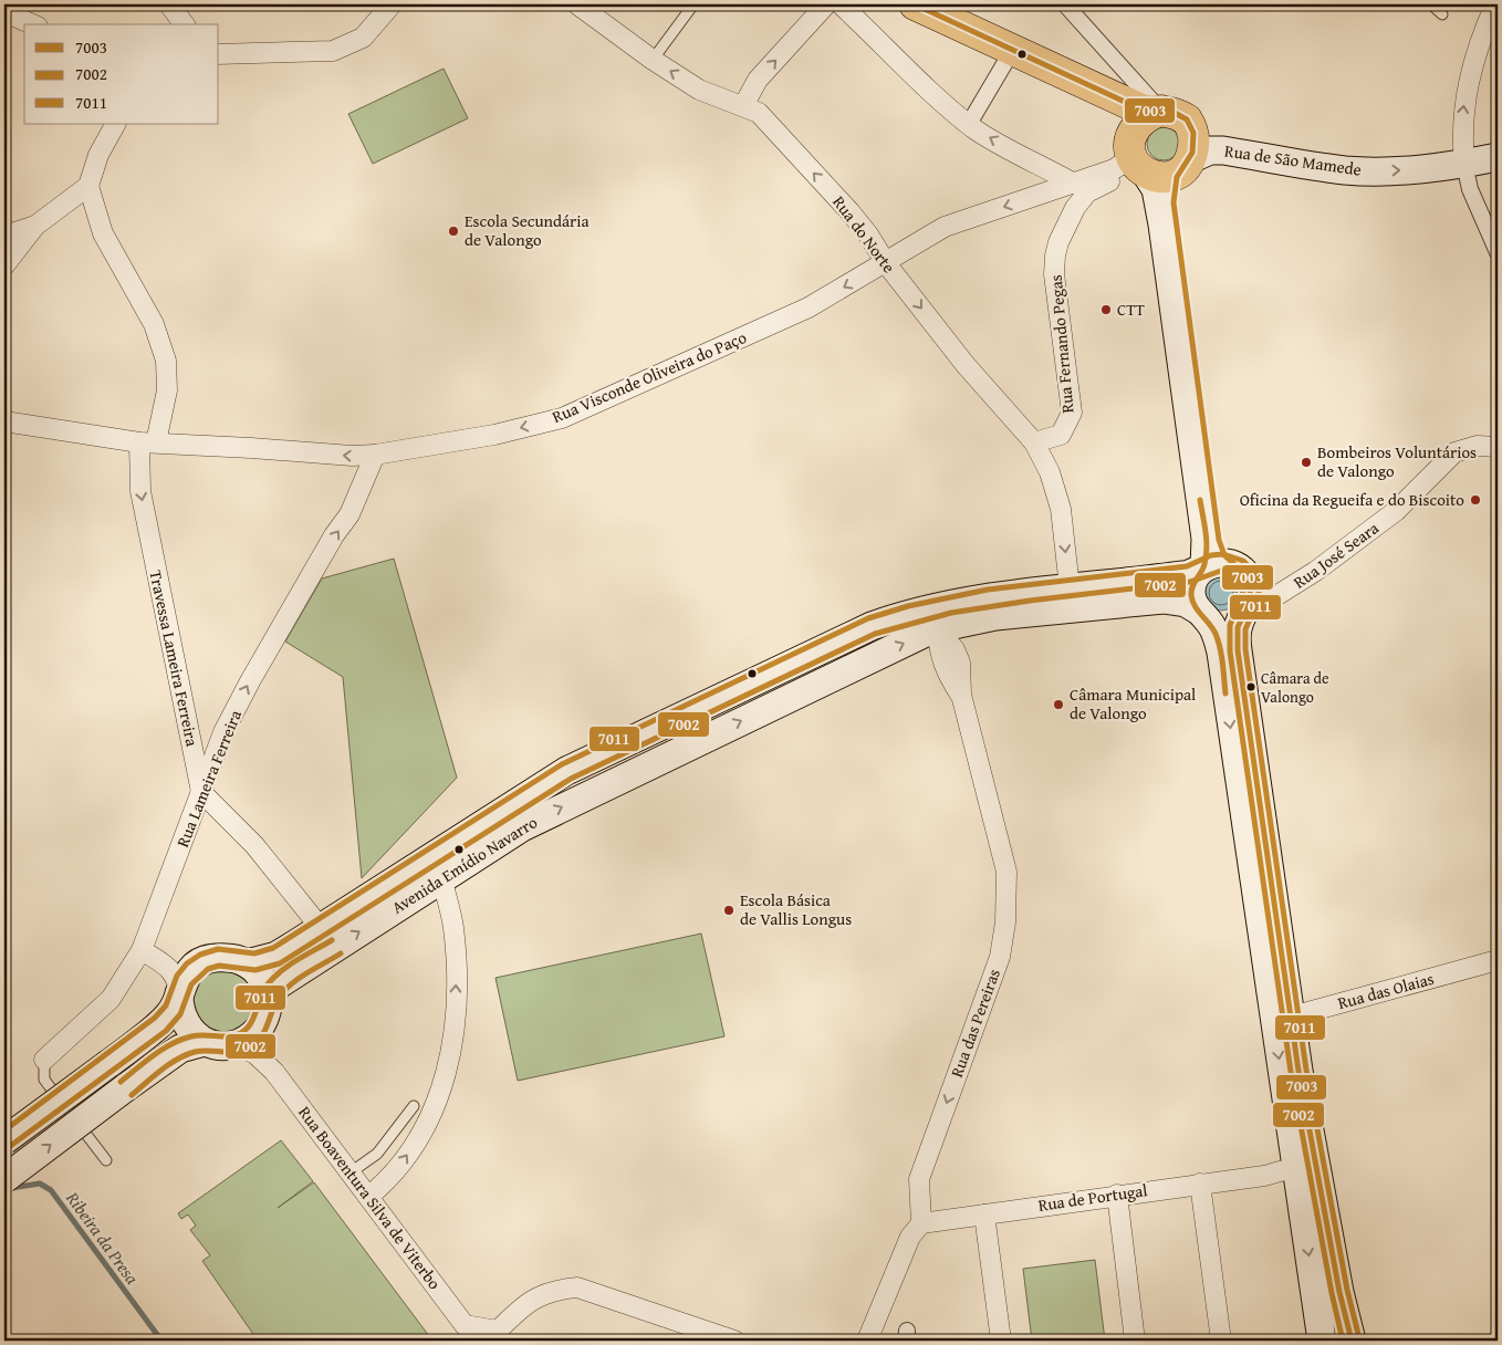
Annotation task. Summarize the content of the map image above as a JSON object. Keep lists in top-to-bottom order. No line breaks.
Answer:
{"streets":{"main road":["Rua de São Mamede","Avenida Emídio Navarro"],"street":["Rua do Norte","Rua Fernando Pegas","Rua Visconde Oliveira do Paço","Rua José Seara","Travessa Lameira Ferreira","Rua Lameira Ferreira","Rua das Olaias","Rua das Pereiras","Rua Boaventura Silva de Viterbo","Rua de Portugal"]},"crossings":[["Rua de São Mamede","Rua Visconde Oliveira do Paço"],["Rua do Norte","Rua Fernando Pegas"],["Rua do Norte","Rua Visconde Oliveira do Paço"],["Rua do Norte","Avenida Emídio Navarro"],["Rua Visconde Oliveira do Paço","Travessa Lameira Ferreira"],["Rua Visconde Oliveira do Paço","Rua Lameira Ferreira"],["Rua José Seara","Avenida Emídio Navarro"],["Travessa Lameira Ferreira","Rua Lameira Ferreira"],["Avenida Emídio Navarro","Rua das Pereiras"],["Avenida Emídio Navarro","Rua Boaventura Silva de Viterbo"],["Rua das Pereiras","Rua de Portugal"]],"one_way":["Rua de São Mamede","Rua Visconde Oliveira do Paço","Travessa Lameira Ferreira","Rua Lameira Ferreira","Rua das Pereiras"],"water":["Ribeira da Presa"],"places":["Escola Secundária de Valongo","CTT","Bombeiros Voluntários de Valongo","Oficina da Regueifa e do Biscoito","Câmara de Valongo","Câmara Municipal de Valongo","Escola Básica de Vallis Longus"],"lines":["transit line 7003","transit line 7011","transit line 7002"],"legend":["7003","7002","7011"]}
